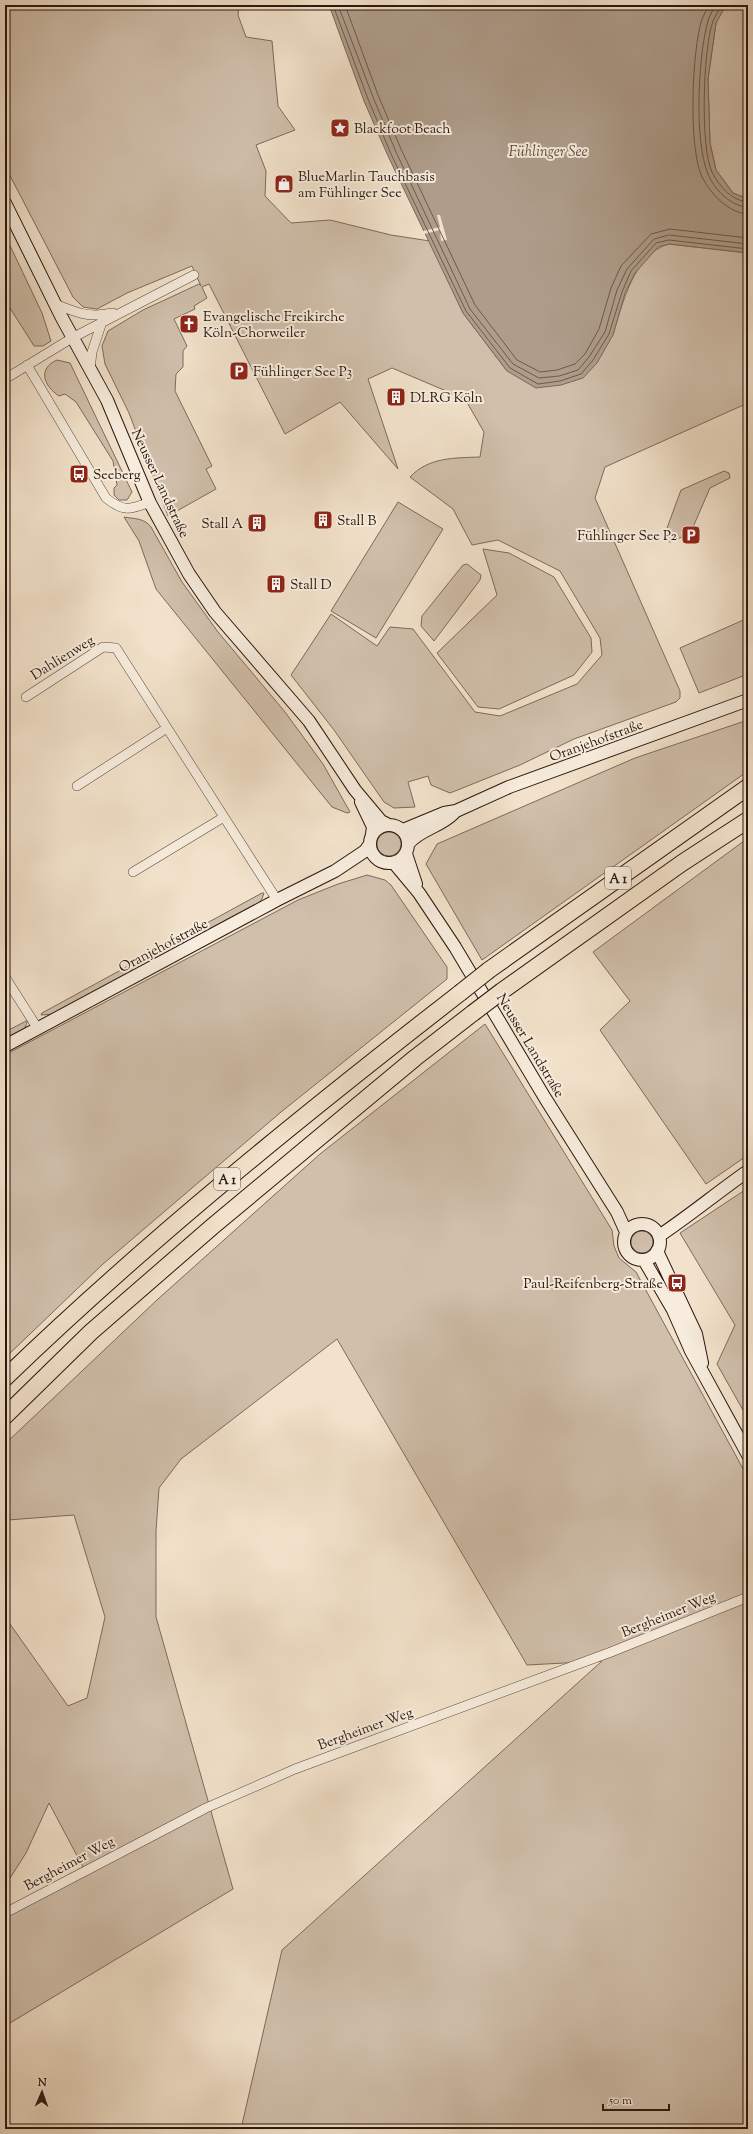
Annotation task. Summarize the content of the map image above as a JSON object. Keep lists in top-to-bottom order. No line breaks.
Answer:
{"streets":{"highway":["A 1"],"main road":["Neusser Landstraße","Oranjehofstraße"],"street":["Dahlienweg","Bergheimer Weg"]},"crossings":[["Neusser Landstraße","Oranjehofstraße"],["Dahlienweg","Oranjehofstraße"]],"water":["Fühlinger See"],"places":{"place":["Blackfoot Beach"],"shop":["BlueMarlin Tauchbasis am Fühlinger See"],"church":["Evangelische Freikirche Köln-Chorweiler"],"parking":["Fühlinger See P3","Fühlinger See P2"],"building":["DLRG Köln","Stall B","Stall A","Stall D"],"bus stop":["Seeberg","Paul-Reifenberg-Straße"]},"scale_bar":"50 m","north":"top"}
